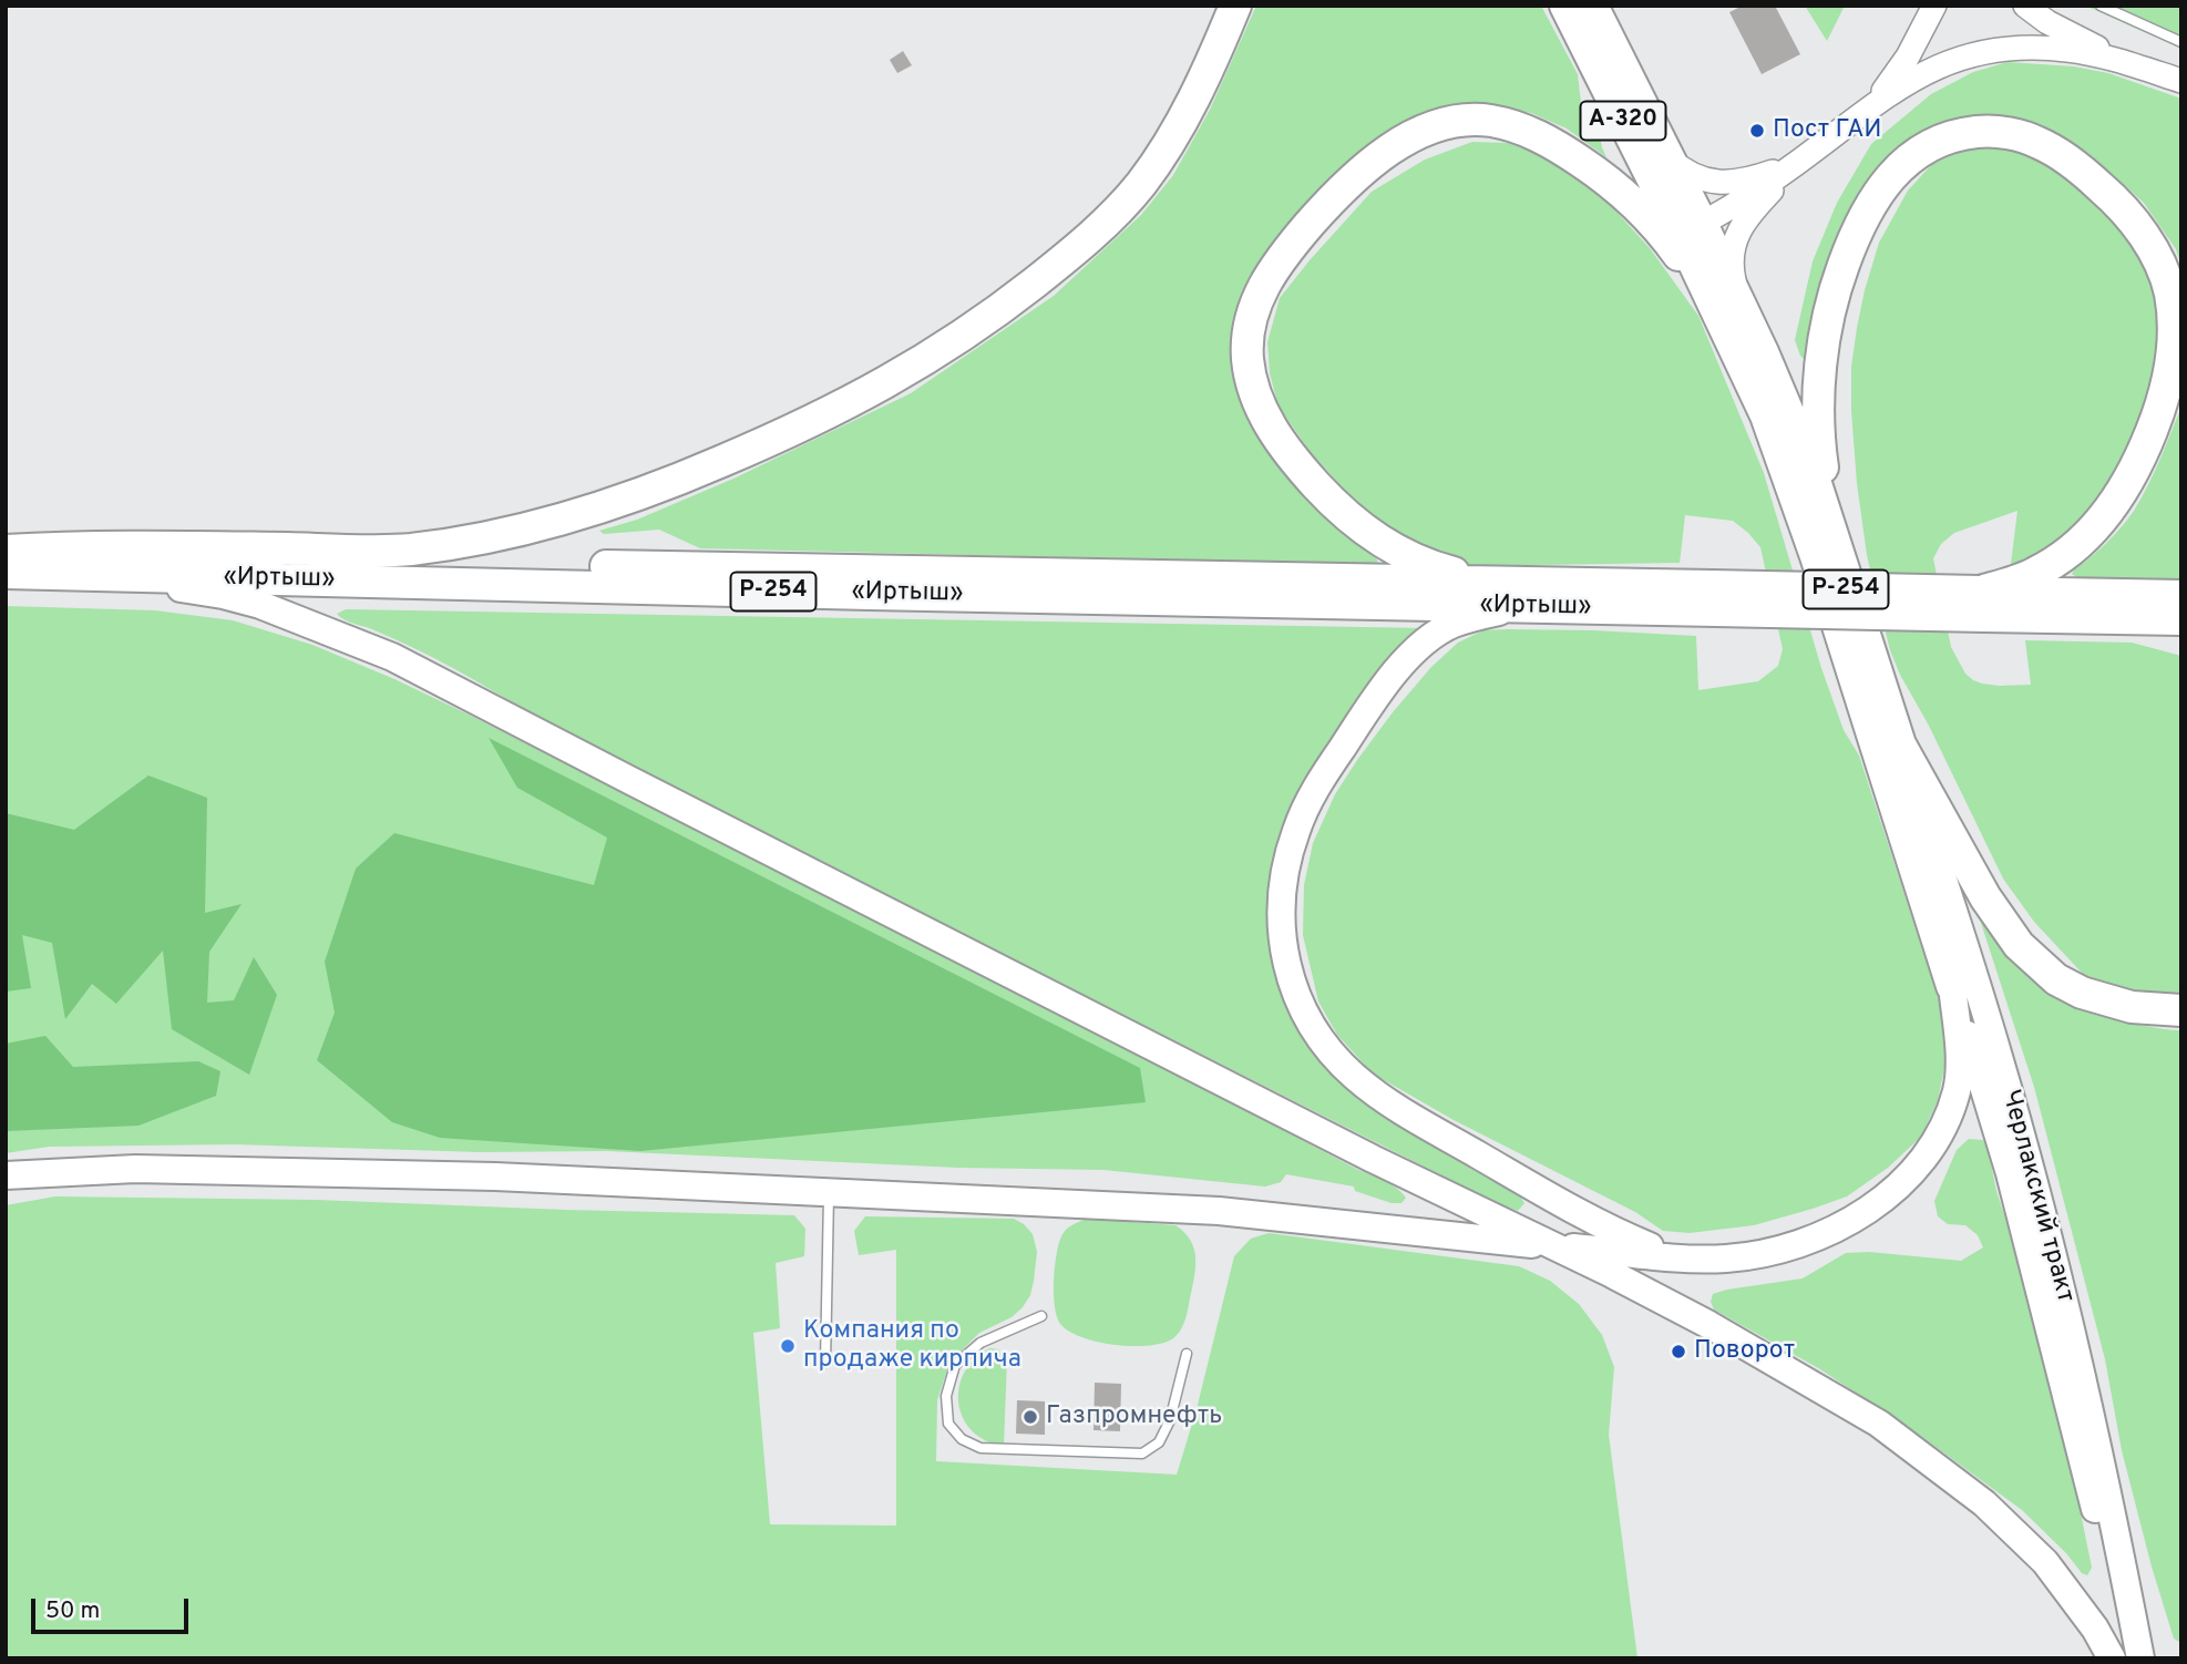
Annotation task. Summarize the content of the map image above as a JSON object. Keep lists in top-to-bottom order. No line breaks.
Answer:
{"streets":{"highway":["А-320","«Иртыш»","Р-254"],"main road":["Черлакский тракт"]},"crossings":[["«Иртыш»","Р-254"]],"places":["Пост ГАИ","Компания по продаже кирпича","Поворот","Газпромнефть"],"scale_bar":"50 m"}
